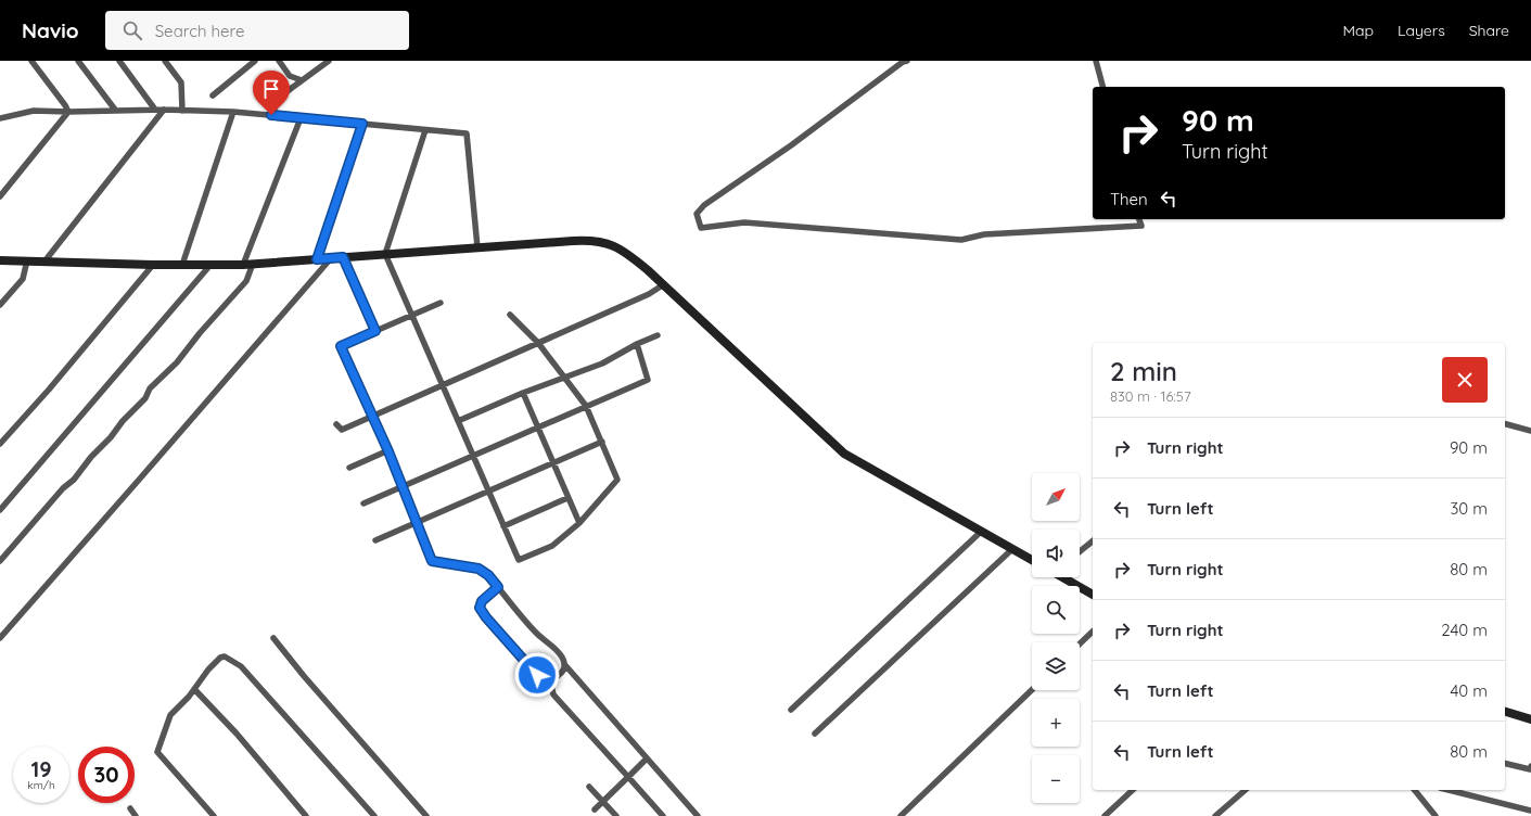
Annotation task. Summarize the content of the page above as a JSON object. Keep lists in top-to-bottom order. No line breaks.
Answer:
{"north":"top right","page":{"header":"Navio","search":"Search here","nav":["Map","Layers","Share"],"turn":["90 m","Turn right"],"then":"Then","heading":["2 min","830 m · 16:57"],"list":[{"name":"Turn right","value":"90 m"},{"name":"Turn left","value":"30 m"},{"name":"Turn right","value":"80 m"},{"name":"Turn right","value":"240 m"},{"name":"Turn left","value":"40 m"},{"name":"Turn left","value":"80 m"}],"map_buttons":["+","−"],"speed":"19 km/h","limit":"30"}}
